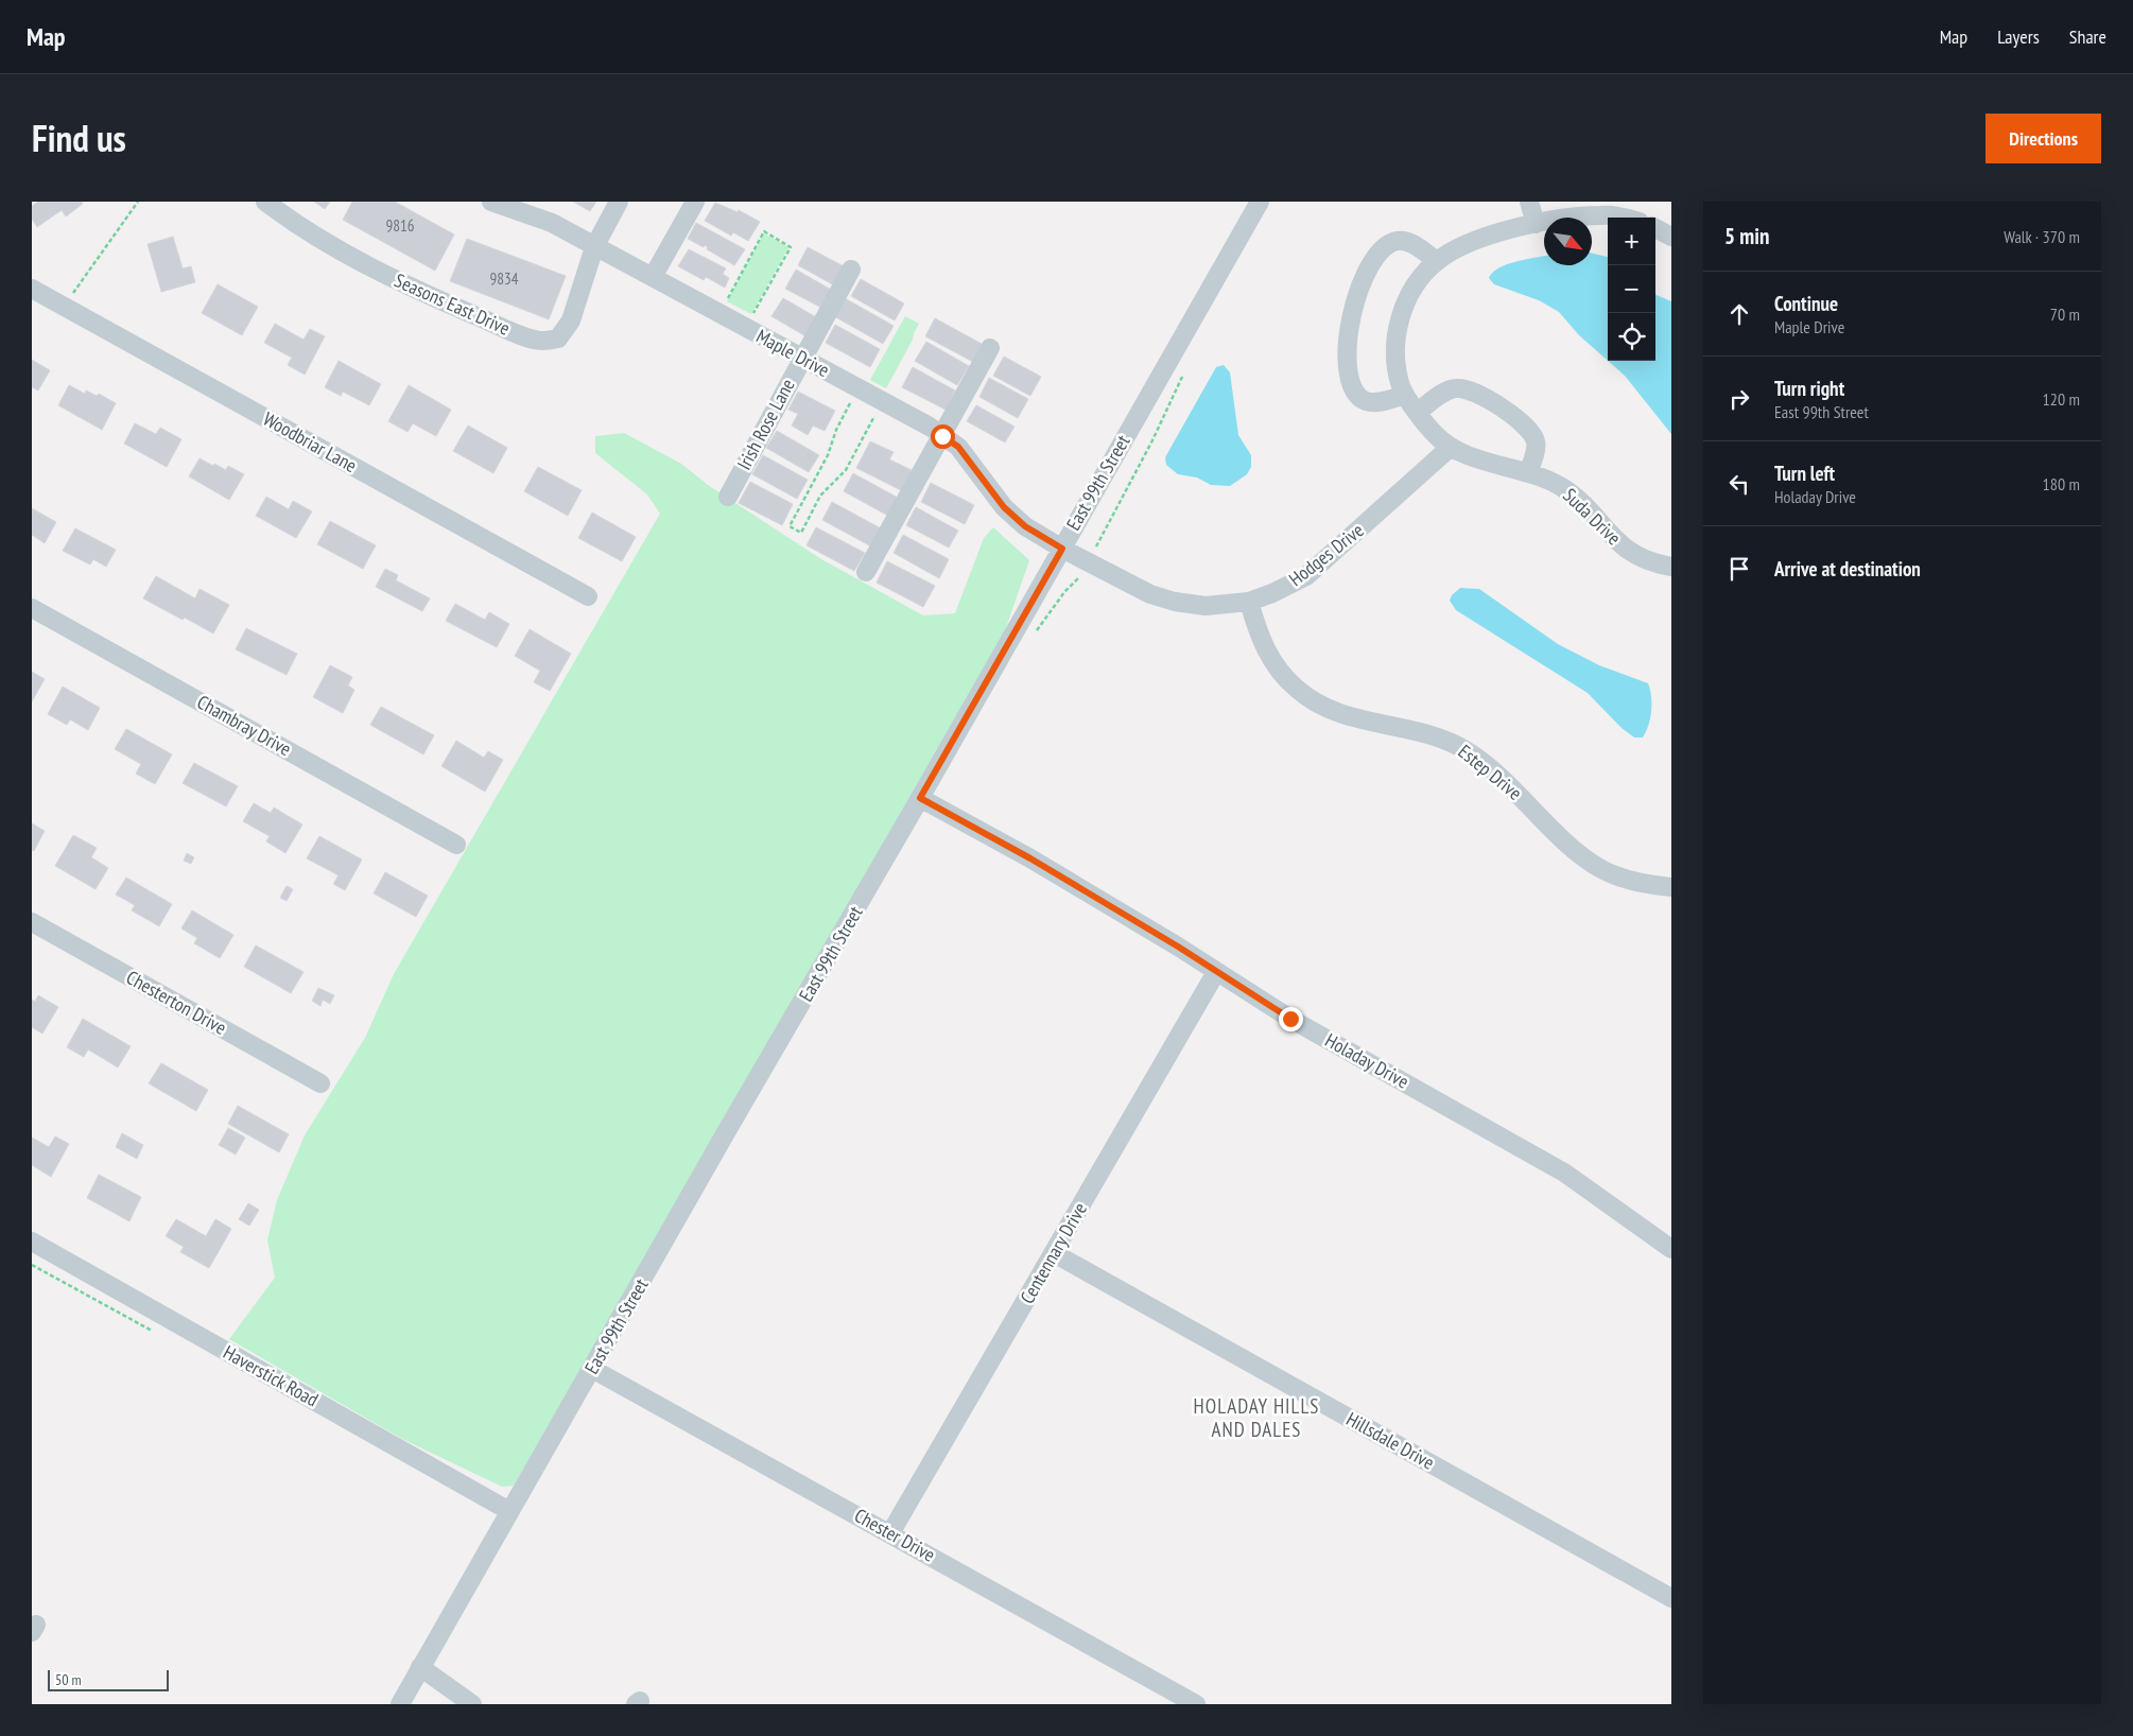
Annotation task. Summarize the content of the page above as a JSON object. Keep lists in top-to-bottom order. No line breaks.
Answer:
{"streets":{"street":["Seasons East Drive","Maple Drive","Irish Rose Lane","Woodbriar Lane","East 99th Street","Suda Drive","Hodges Drive","Chambray Drive","Estep Drive","Chesterton Drive","Holaday Drive","Centennary Drive","Haverstick Road","Hillsdale Drive","Chester Drive"]},"crossings":[["Seasons East Drive","Maple Drive"],["Maple Drive","Irish Rose Lane"],["Maple Drive","East 99th Street"],["Maple Drive","Hodges Drive"],["East 99th Street","Hodges Drive"],["East 99th Street","Holaday Drive"],["East 99th Street","Haverstick Road"],["East 99th Street","Chester Drive"],["Suda Drive","Hodges Drive"],["Hodges Drive","Estep Drive"],["Holaday Drive","Centennary Drive"],["Centennary Drive","Hillsdale Drive"],["Centennary Drive","Chester Drive"]],"districts":["HOLADAY HILLS AND DALES"],"house_numbers":["9816","9834"],"scale_bar":"50 m","north":"bottom right","page":{"header":"Map","nav":["Map","Layers","Share"],"title":"Find us","buttons":"Directions","heading":["5 min","Walk · 370 m"],"map_buttons":["+","−"],"list":[["Continue","Maple Drive","70 m"],["Turn right","East 99th Street","120 m"],["Turn left","Holaday Drive","180 m"],"Arrive at destination"],"scale":"50 m"}}
